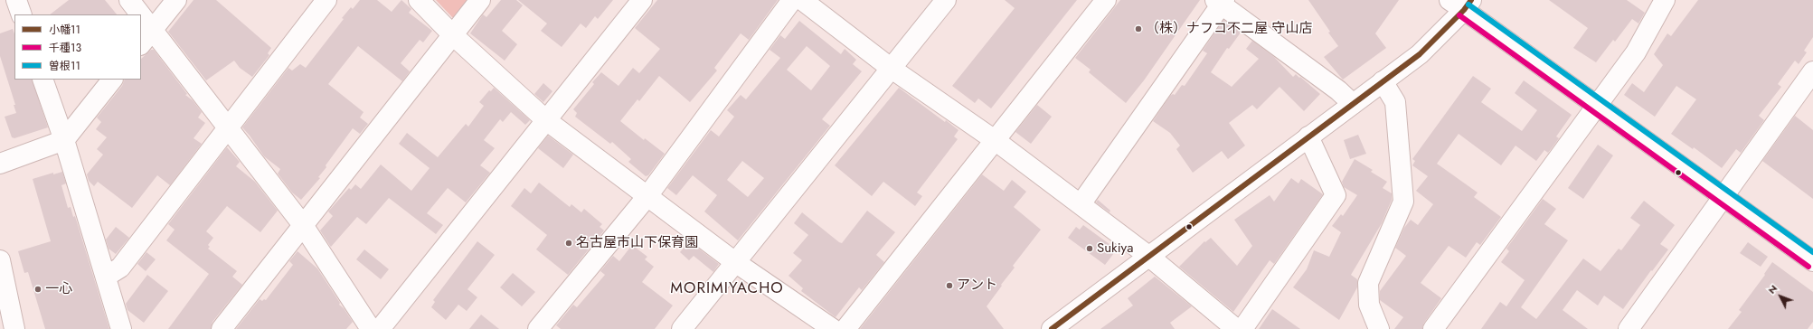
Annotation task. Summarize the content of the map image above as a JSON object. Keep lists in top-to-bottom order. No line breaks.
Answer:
{"districts":["MORIMIYACHO"],"places":["（株）ナフコ不二屋 守山店","名古屋市山下保育園","Sukiya","アント","一心"],"lines":["transit line 小幡11","transit line 曽根11","transit line 千種13"],"legend":["小幡11","千種13","曽根11"],"north":"top left"}
